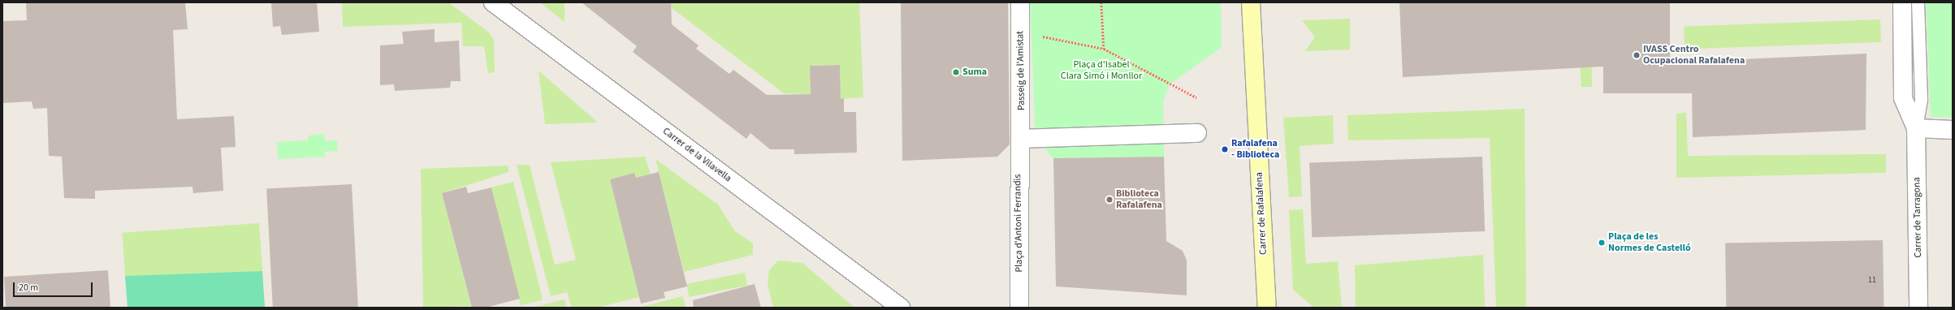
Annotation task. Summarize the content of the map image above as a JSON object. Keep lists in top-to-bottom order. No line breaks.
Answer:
{"streets":{"street":["Passeig de l'Amistat","Carrer de la Vilavella","Carrer de Rafalafena","Carrer de Tarragona","Plaça d'Antoni Ferrandis"]},"crossings":[["Passeig de l'Amistat","Plaça d'Antoni Ferrandis"]],"parks":["Plaça d'Isabel Clara Simó i Monllor"],"places":["IVASS Centro Ocupacional Rafalafena","Suma","Rafalafena - Biblioteca","Biblioteca Rafalafena","Plaça de les Normes de Castelló"],"house_numbers":["11"],"scale_bar":"20 m"}
